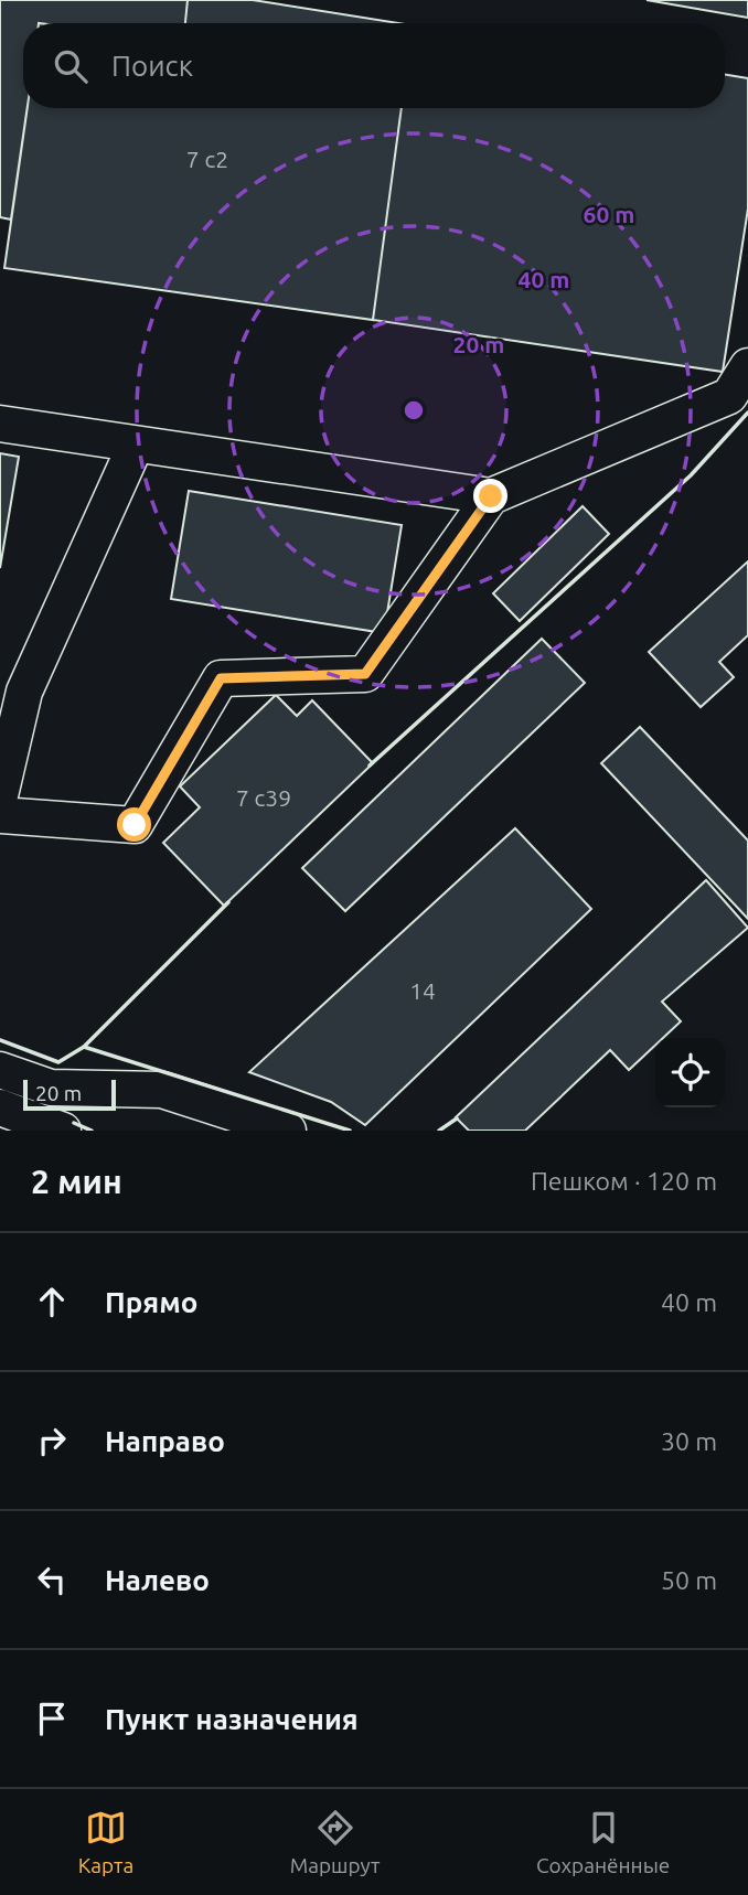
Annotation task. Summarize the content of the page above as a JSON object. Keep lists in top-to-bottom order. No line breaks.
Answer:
{"house_numbers":["7 с2","7 с39","14"],"scale_bar":"20 m","page":{"search":"Поиск","scale":"20 m","heading":["2 мин","Пешком · 120 m"],"list":[["Прямо","40 m"],["Направо","30 m"],["Налево","50 m"],"Пункт назначения"],"nav":["Карта","Маршрут","Сохранённые"]},"rings":["60 m","40 m","20 m"]}
